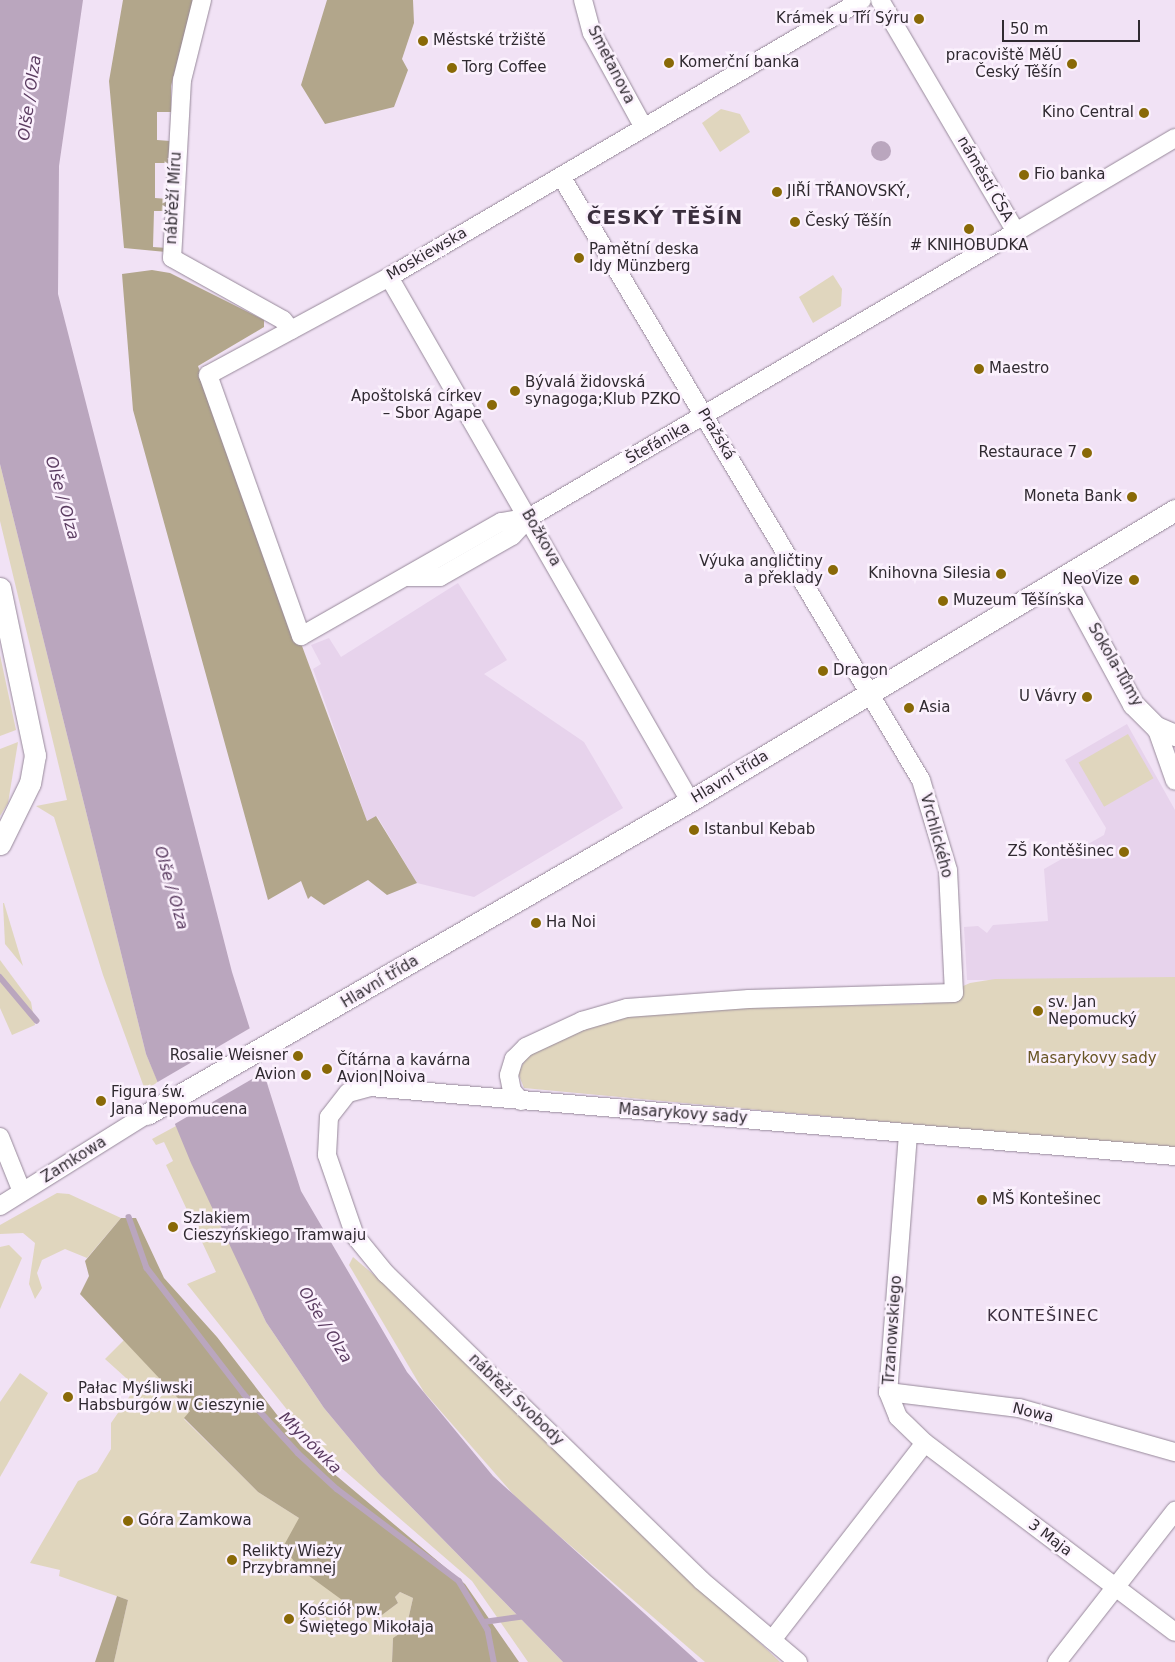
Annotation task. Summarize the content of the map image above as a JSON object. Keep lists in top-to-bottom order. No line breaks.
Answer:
{"streets":{"street":["Smetanova","náměstí ČSA","nábřeží Míru","Moskiewska","Pražská","Štefánika","Božkova","Sokola-Tůmy","Hlavní třída","Vrchlického","Masarykovy sady","Zamkowa","Trzanowskiego","nábřeží Svobody","Nowa","3 Maja"]},"crossings":[["Smetanova","Moskiewska"],["náměstí ČSA","Štefánika"],["nábřeží Míru","Moskiewska"],["Moskiewska","Pražská"],["Moskiewska","Štefánika"],["Moskiewska","Božkova"],["Pražská","Štefánika"],["Pražská","Hlavní třída"],["Pražská","Vrchlického"],["Štefánika","Božkova"],["Božkova","Hlavní třída"],["Sokola-Tůmy","Hlavní třída"],["Hlavní třída","Vrchlického"],["Hlavní třída","Zamkowa"],["Vrchlického","Masarykovy sady"],["Masarykovy sady","Trzanowskiego"],["Masarykovy sady","nábřeží Svobody"],["Trzanowskiego","Nowa"],["Trzanowskiego","3 Maja"]],"districts":["ČESKÝ TĚŠÍN","KONTEŠINEC"],"water":["Olše / Olza","Młynówka"],"parks":["Masarykovy sady"],"places":["Krámek u Tří Sýru","Městské tržiště","Komerční banka","pracoviště MěÚ Český Těšín","Torg Coffee","Kino Central","Fio banka","JIŘÍ TŘANOVSKÝ,","Český Těšín","# KNIHOBUDKA","Pamětní deska Idy Münzberg","Maestro","Bývalá židovská synagoga;Klub PZKO","Apoštolská církev – Sbor Agape","Restaurace 7","Moneta Bank","Výuka angličtiny a překlady","Knihovna Silesia","NeoVize","Muzeum Těšínska","Dragon","U Vávry","Asia","Istanbul Kebab","ZŠ Kontěšinec","Ha Noi","sv. Jan Nepomucký","Rosalie Weisner","Čítárna a kavárna Avion|Noiva","Avion","Figura św. Jana Nepomucena","MŠ Kontešinec","Szlakiem Cieszyńskiego Tramwaju","Pałac Myśliwski Habsburgów w Cieszynie","Góra Zamkowa","Relikty Wieży Przybramnej","Kościół pw. Świętego Mikołaja"],"scale_bar":"50 m"}
